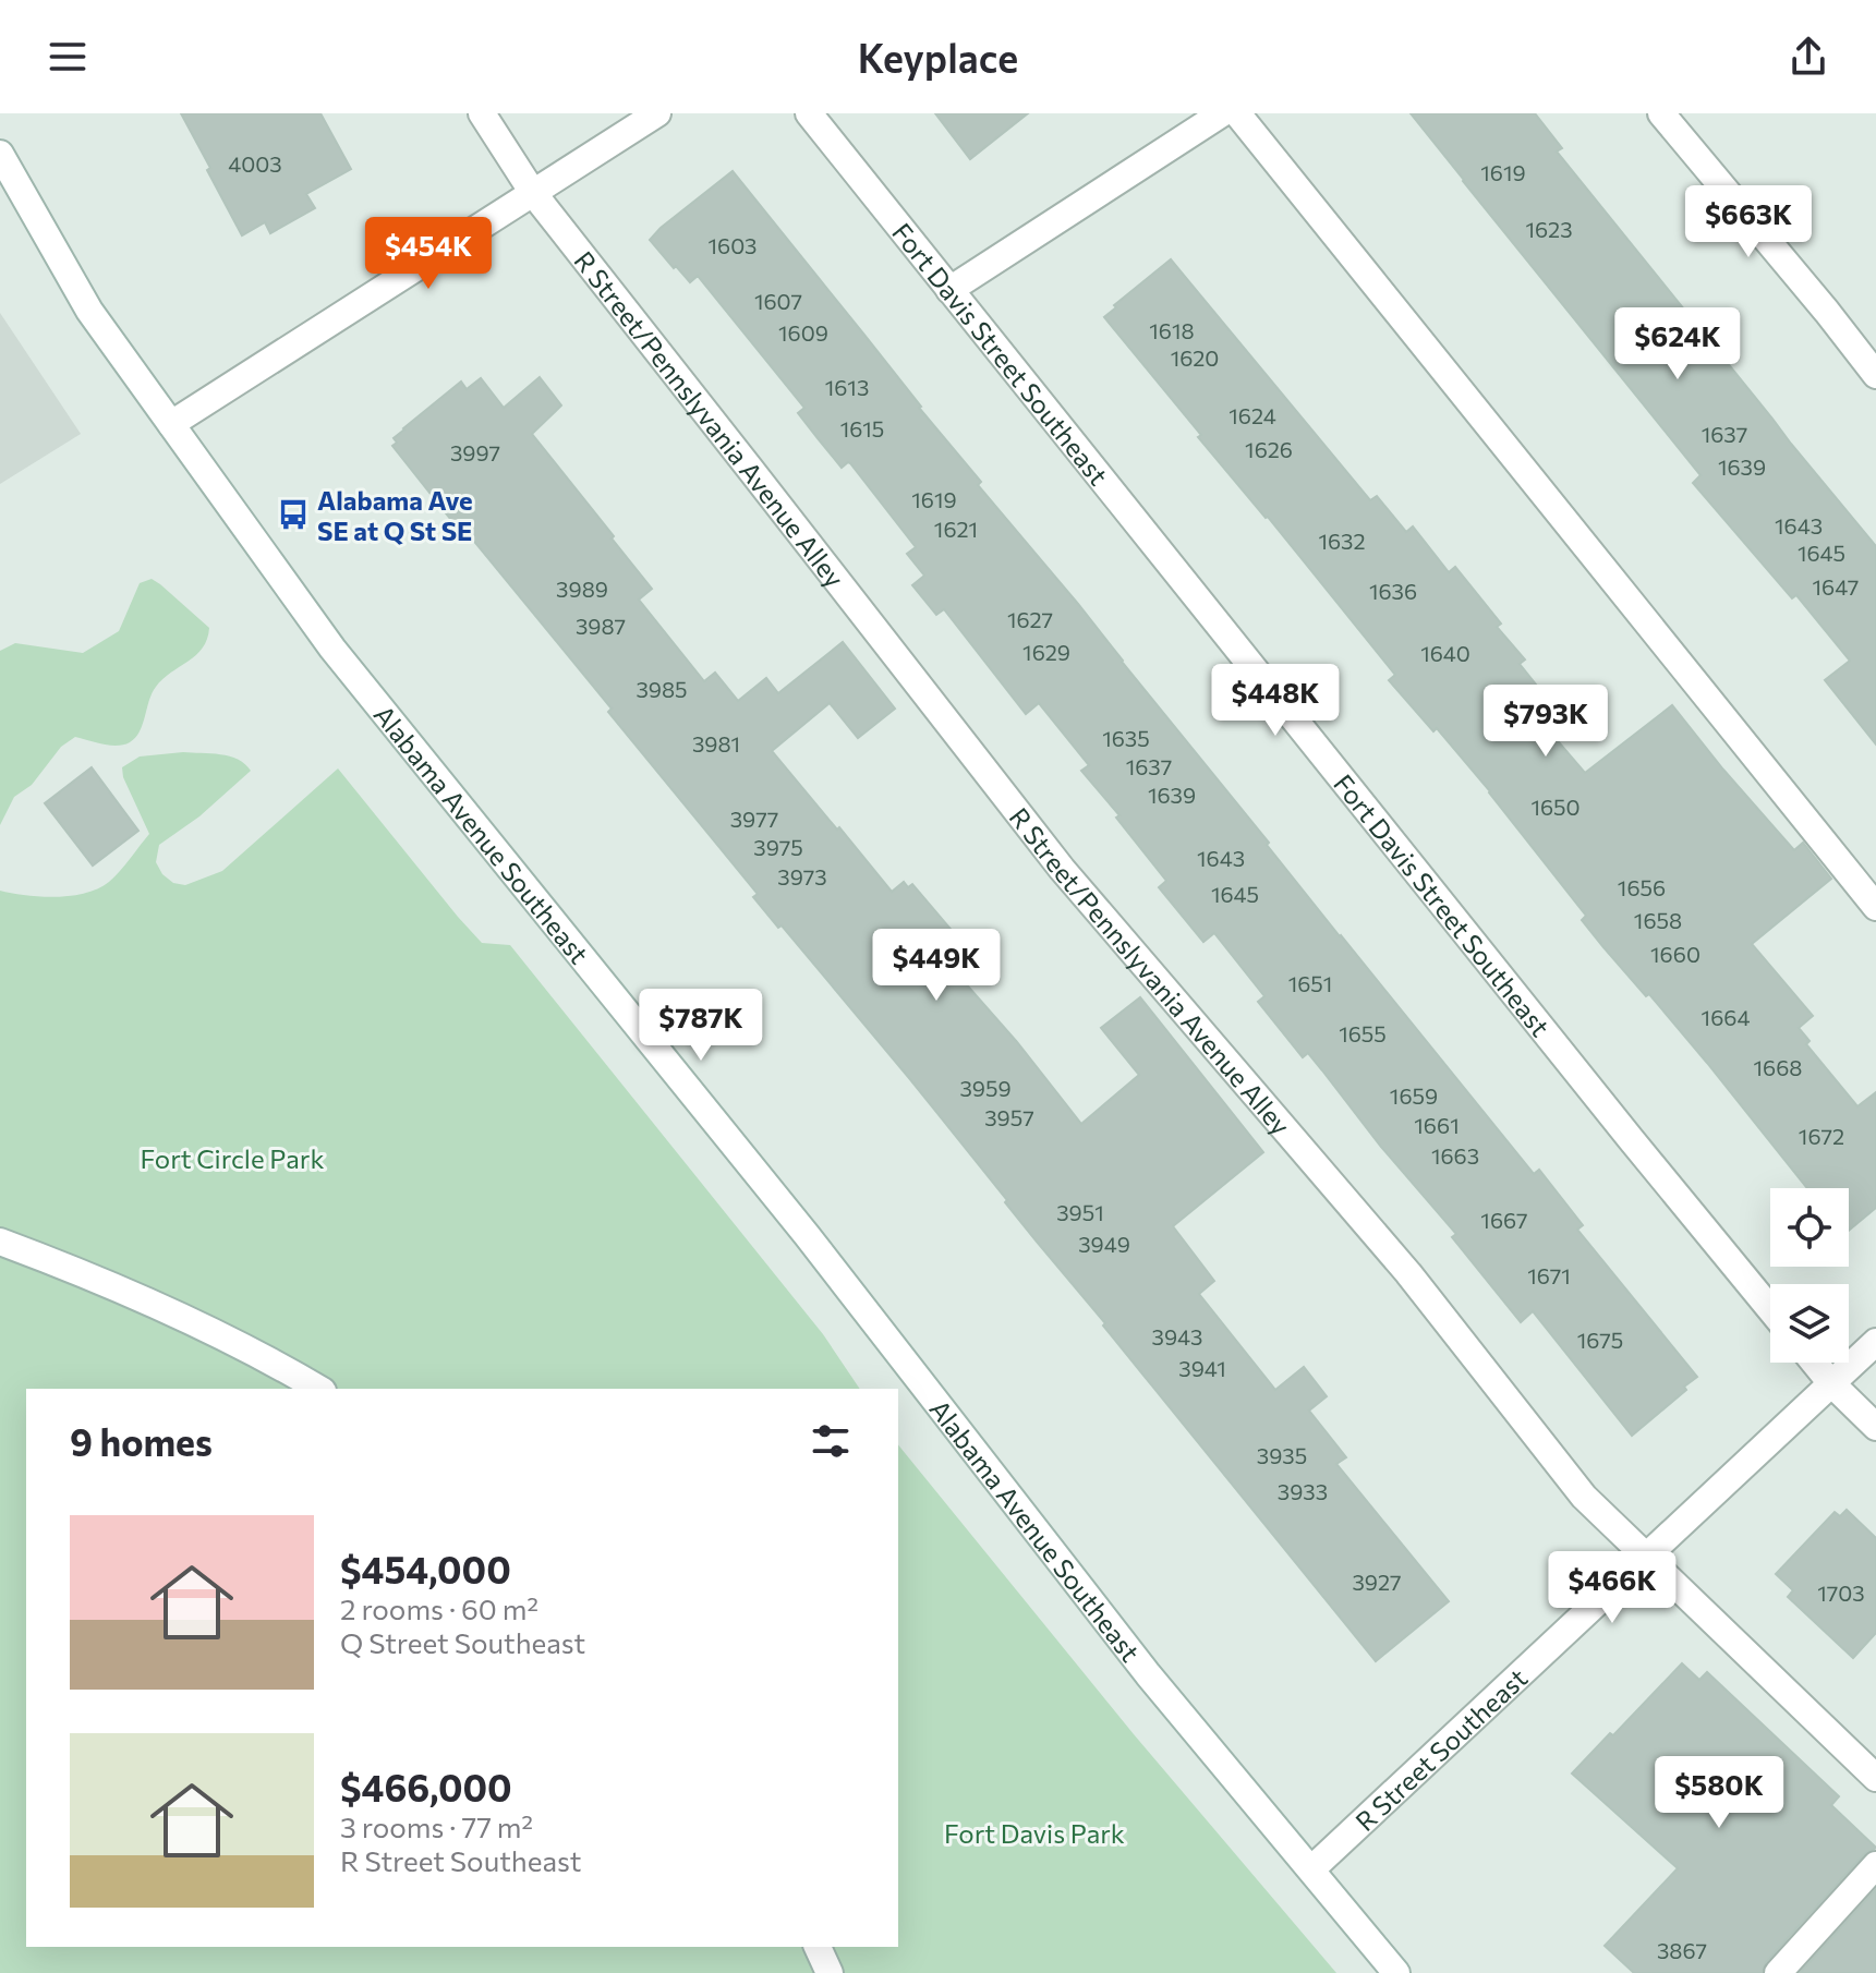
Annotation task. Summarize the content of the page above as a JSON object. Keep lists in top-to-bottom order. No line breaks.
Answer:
{"streets":{"street":["Fort Davis Street Southeast","R Street/Pennslyvania Avenue Alley","Alabama Avenue Southeast","R Street Southeast"]},"crossings":[["R Street/Pennslyvania Avenue Alley","R Street Southeast"],["Alabama Avenue Southeast","R Street Southeast"]],"parks":["Fort Circle Park","Fort Davis Park"],"places":{"bus stop":["Alabama Ave SE at Q St SE"]},"house_numbers":["4003","1619","1623","1603","1607","1618","1609","1620","1613","1624","1615","1637","1626","3997","1639","1619","1643","1621","1632","1645","1647","3989","1636","1627","3987","1629","1640","3985","1635","3981","1637","1639","1650","3977","3975","1643","3973","1656","1645","1658","1660","1651","1664","1655","1668","3959","1659","3957","1661","1672","1663","3951","1667","3949","1671","3943","1675","3941","3935","3933","3927","1703","3867"],"page":{"header":"Keyplace","price":["$663K","$454K","$624K","$448K","$793K","$449K","$787K","$466K","$580K"],"heading":"9 homes","list":[{"name":"$454,000","note":"2 rooms · 60 m² · Q Street Southeast"},{"name":"$466,000","note":"3 rooms · 77 m² · R Street Southeast"}]}}
